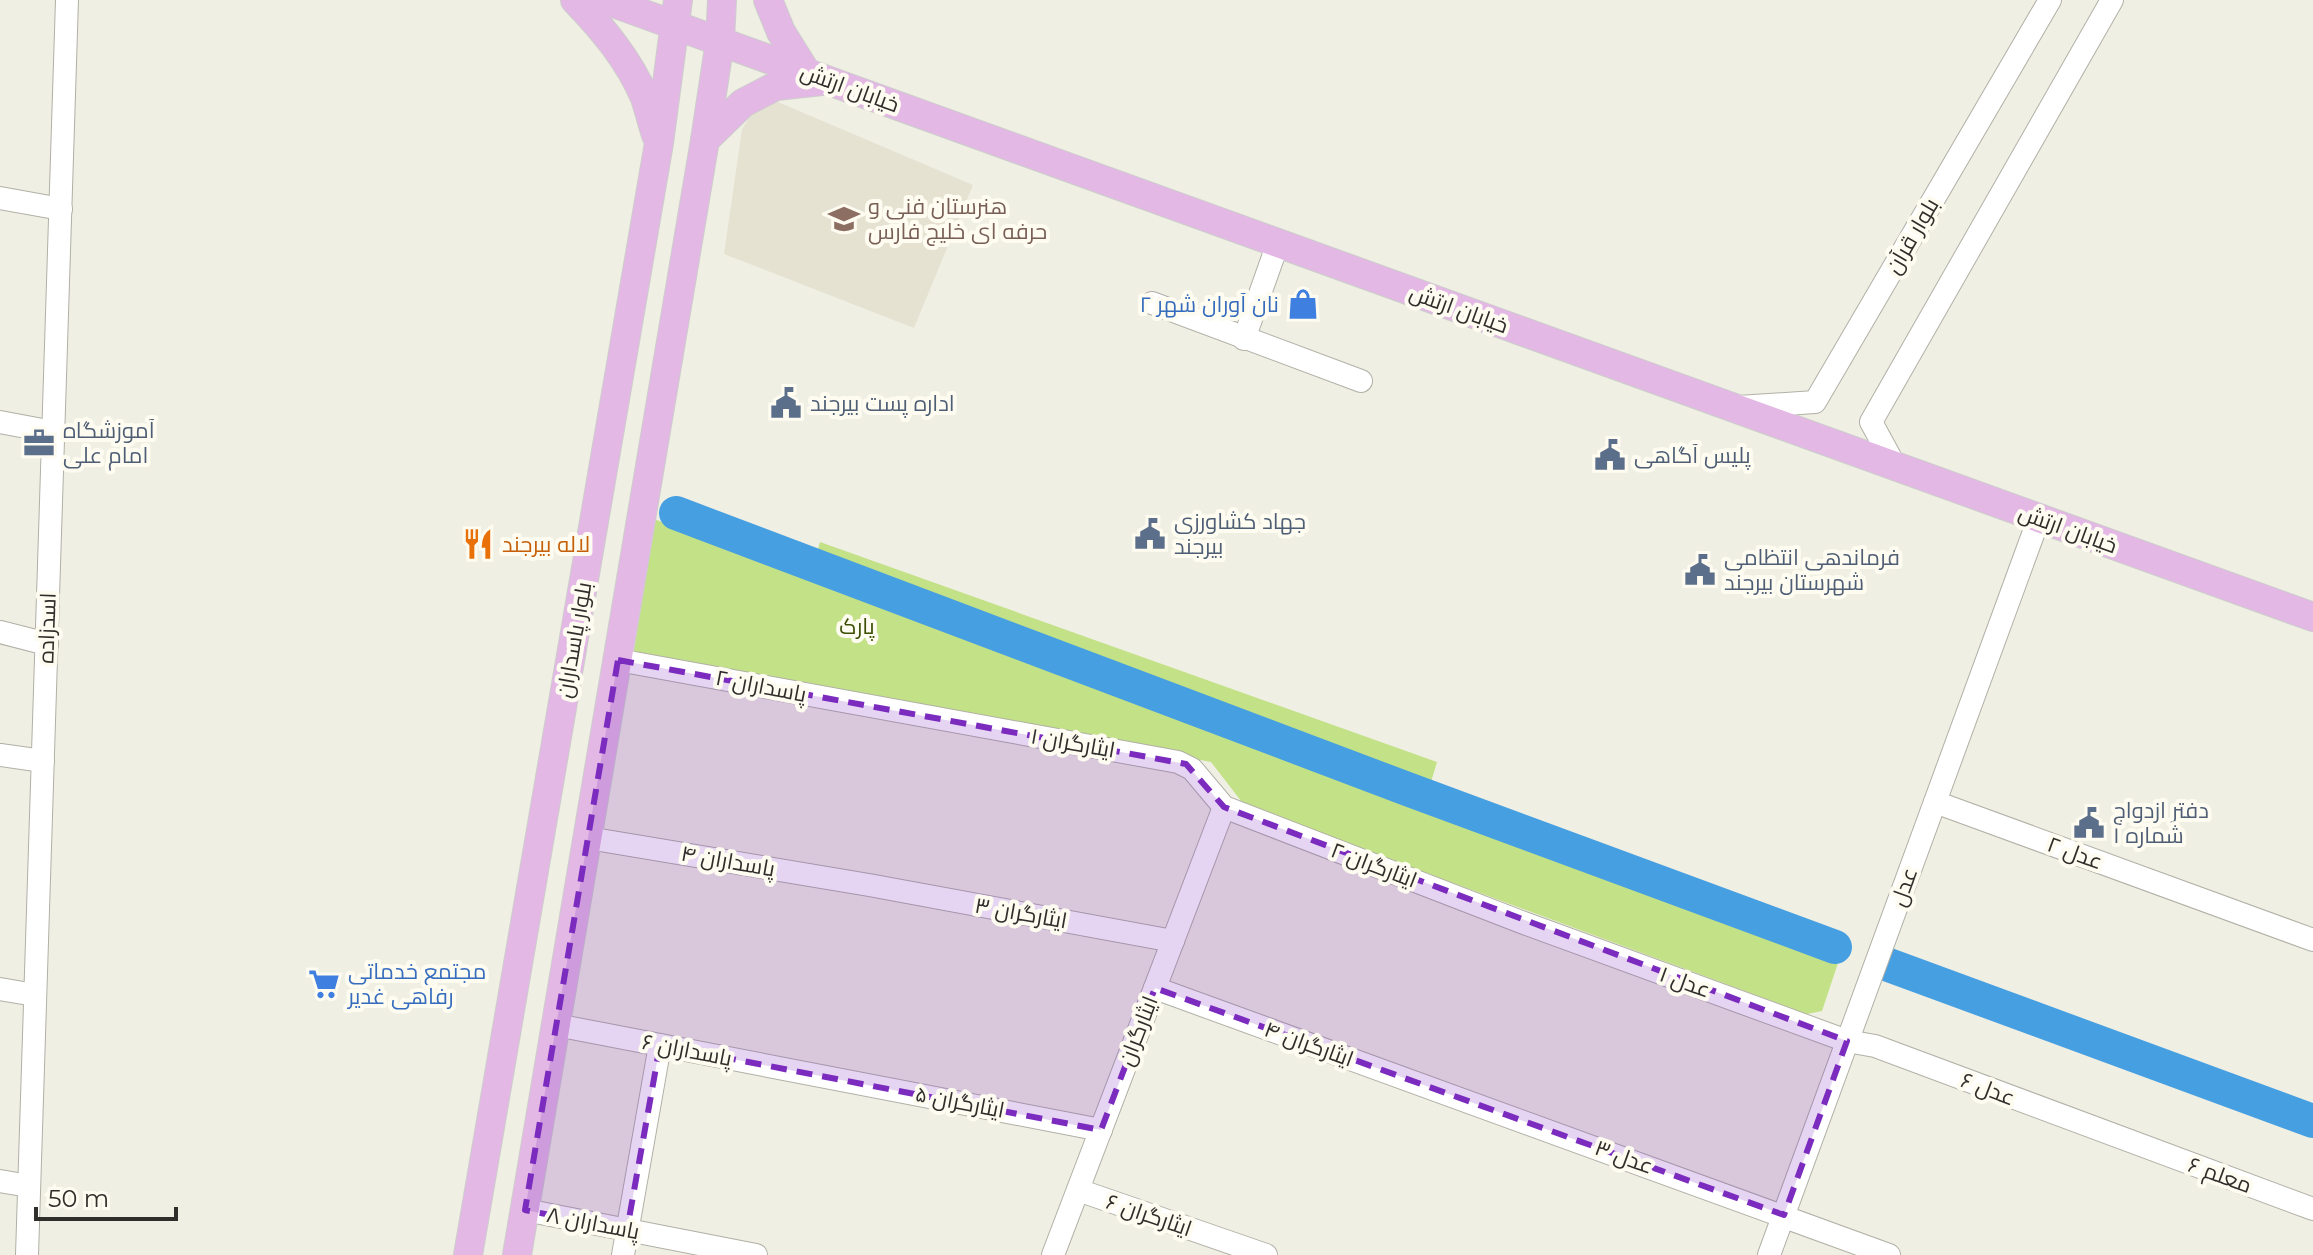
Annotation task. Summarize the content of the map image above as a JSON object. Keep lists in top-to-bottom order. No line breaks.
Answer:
{"streets":{"main road":["خیابان ارتش","بلوار پاسداران"],"street":["بلوار قرآن","اسدزاده","پاسداران ۲","ایثارگران ۱","عدل ۲","پاسداران ۴","ایثارگران ۲","عدل","ایثارگران ۳","عدل ۱","ایثارگران","ایثارگران ۴","پاسداران ۶","عدل ۶","ایثارگران ۵","عدل ۳","معلم ۶","ایثارگران ۶","پاسداران ۸"]},"crossings":[["خیابان ارتش","بلوار قرآن"],["خیابان ارتش","بلوار پاسداران"],["خیابان ارتش","عدل"],["بلوار پاسداران","پاسداران ۲"],["بلوار پاسداران","پاسداران ۴"],["بلوار پاسداران","پاسداران ۶"],["بلوار پاسداران","پاسداران ۸"],["پاسداران ۲","ایثارگران ۱"],["ایثارگران ۱","ایثارگران ۲"],["ایثارگران ۱","ایثارگران"],["عدل ۲","عدل"],["پاسداران ۴","ایثارگران ۳"],["ایثارگران ۲","عدل ۱"],["ایثارگران ۲","ایثارگران"],["عدل","عدل ۱"],["عدل","عدل ۶"],["عدل","عدل ۳"],["ایثارگران ۳","ایثارگران"],["عدل ۱","عدل ۶"],["ایثارگران","ایثارگران ۴"],["ایثارگران","ایثارگران ۵"],["ایثارگران","ایثارگران ۶"],["ایثارگران ۴","عدل ۳"],["پاسداران ۶","ایثارگران ۵"],["عدل ۶","معلم ۶"]],"parks":["پارک"],"places":{"school or university":["هنرستان فنی و حرفه ای خلیج فارس"],"shop":["نان آوران شهر ۲"],"public building":["اداره پست بیرجند","پلیس آگاهی","جهاد کشاورزی بیرجند","فرماندهی انتظامی شهرستان بیرجند","دفتر ازدواج شماره ۱"],"office":["آموزشگاه امام علی"],"restaurant":["لاله بیرجند"],"supermarket":["مجتمع خدماتی رفاهی غدیر"]},"scale_bar":"50 m"}
